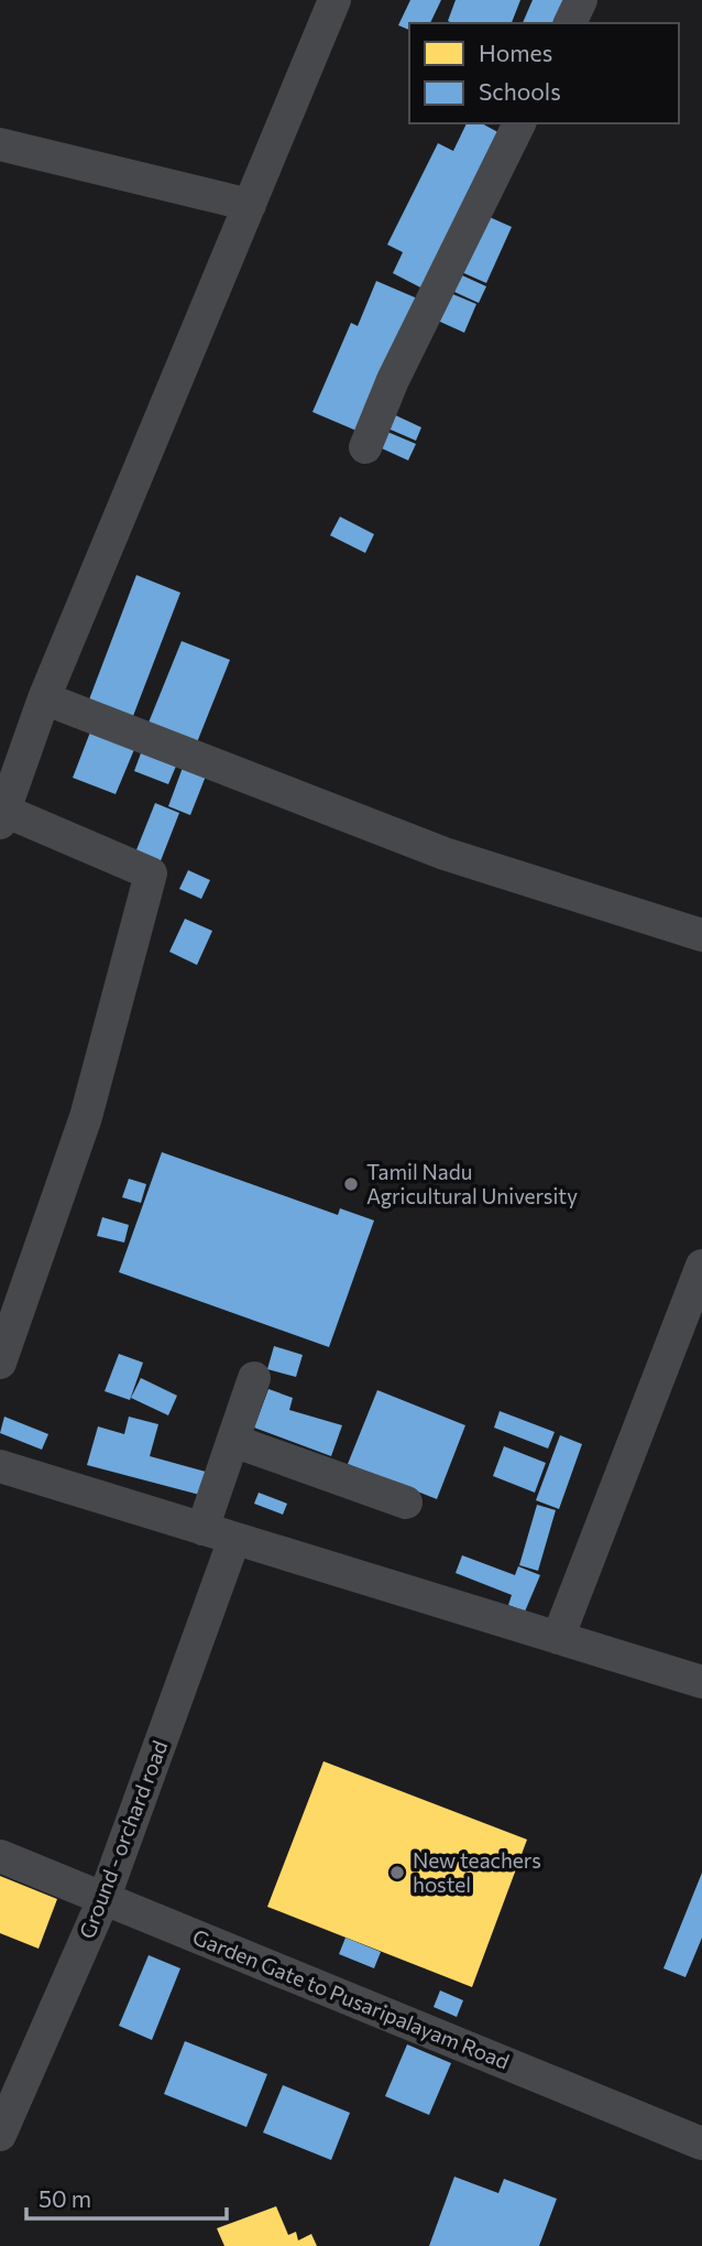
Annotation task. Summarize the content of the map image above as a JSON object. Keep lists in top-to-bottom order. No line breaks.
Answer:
{"streets":{"street":["Ground - orchard road","Garden Gate to Pusaripalayam Road"]},"crossings":[["Ground - orchard road","Garden Gate to Pusaripalayam Road"]],"places":["Tamil Nadu Agricultural University","New teachers hostel"],"legend":["Homes","Schools"],"scale_bar":"50 m"}
